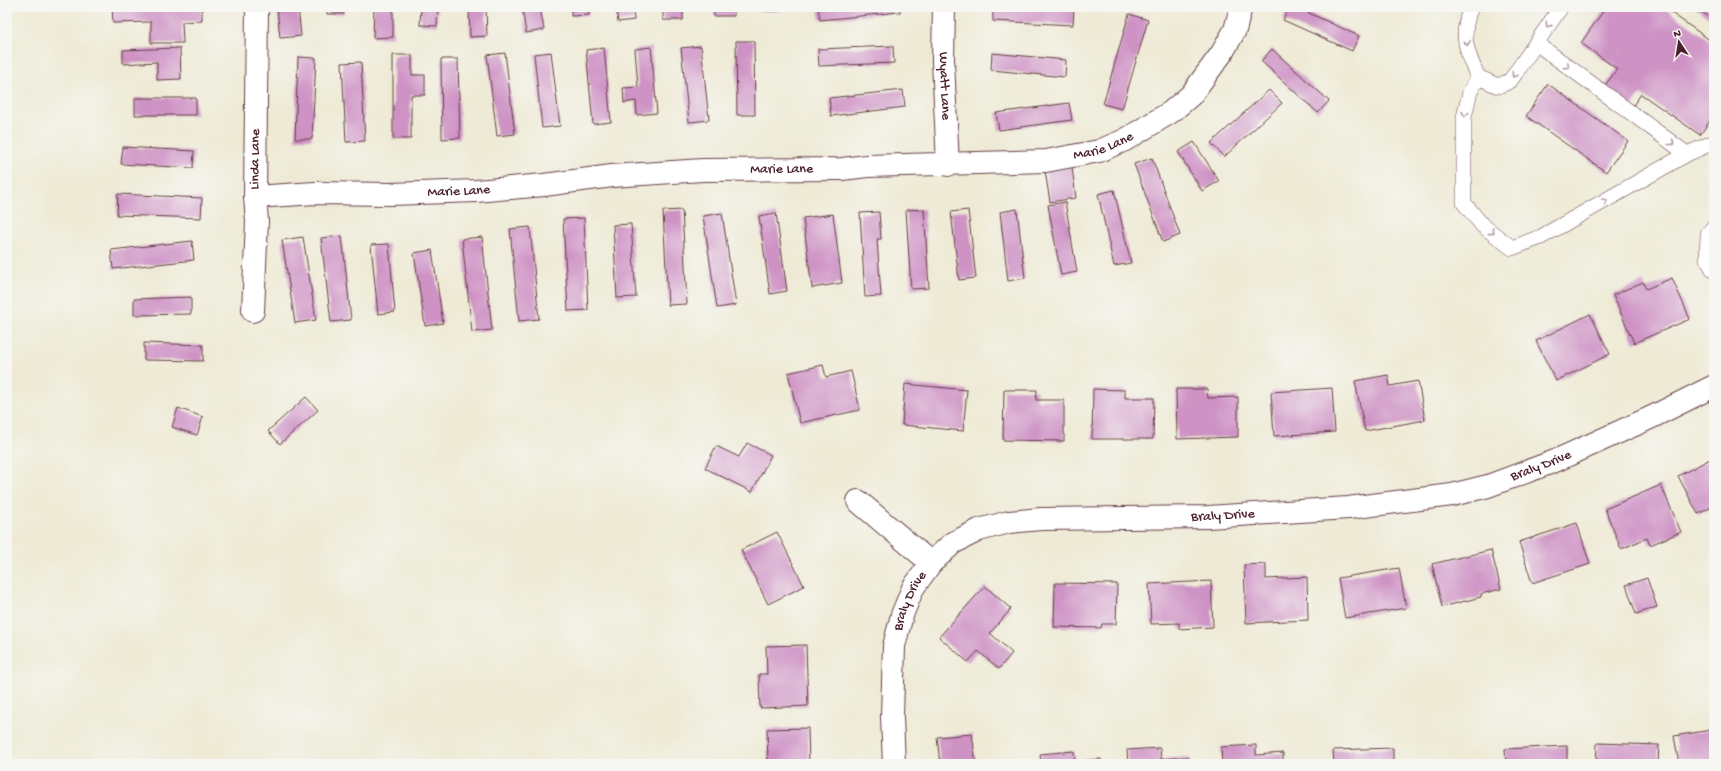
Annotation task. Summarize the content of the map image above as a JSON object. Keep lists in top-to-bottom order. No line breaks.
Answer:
{"streets":{"street":["Wyatt Lane","Marie Lane","Linda Lane","Braly Drive"]},"crossings":[["Wyatt Lane","Marie Lane"],["Marie Lane","Linda Lane"]],"north":"top"}
